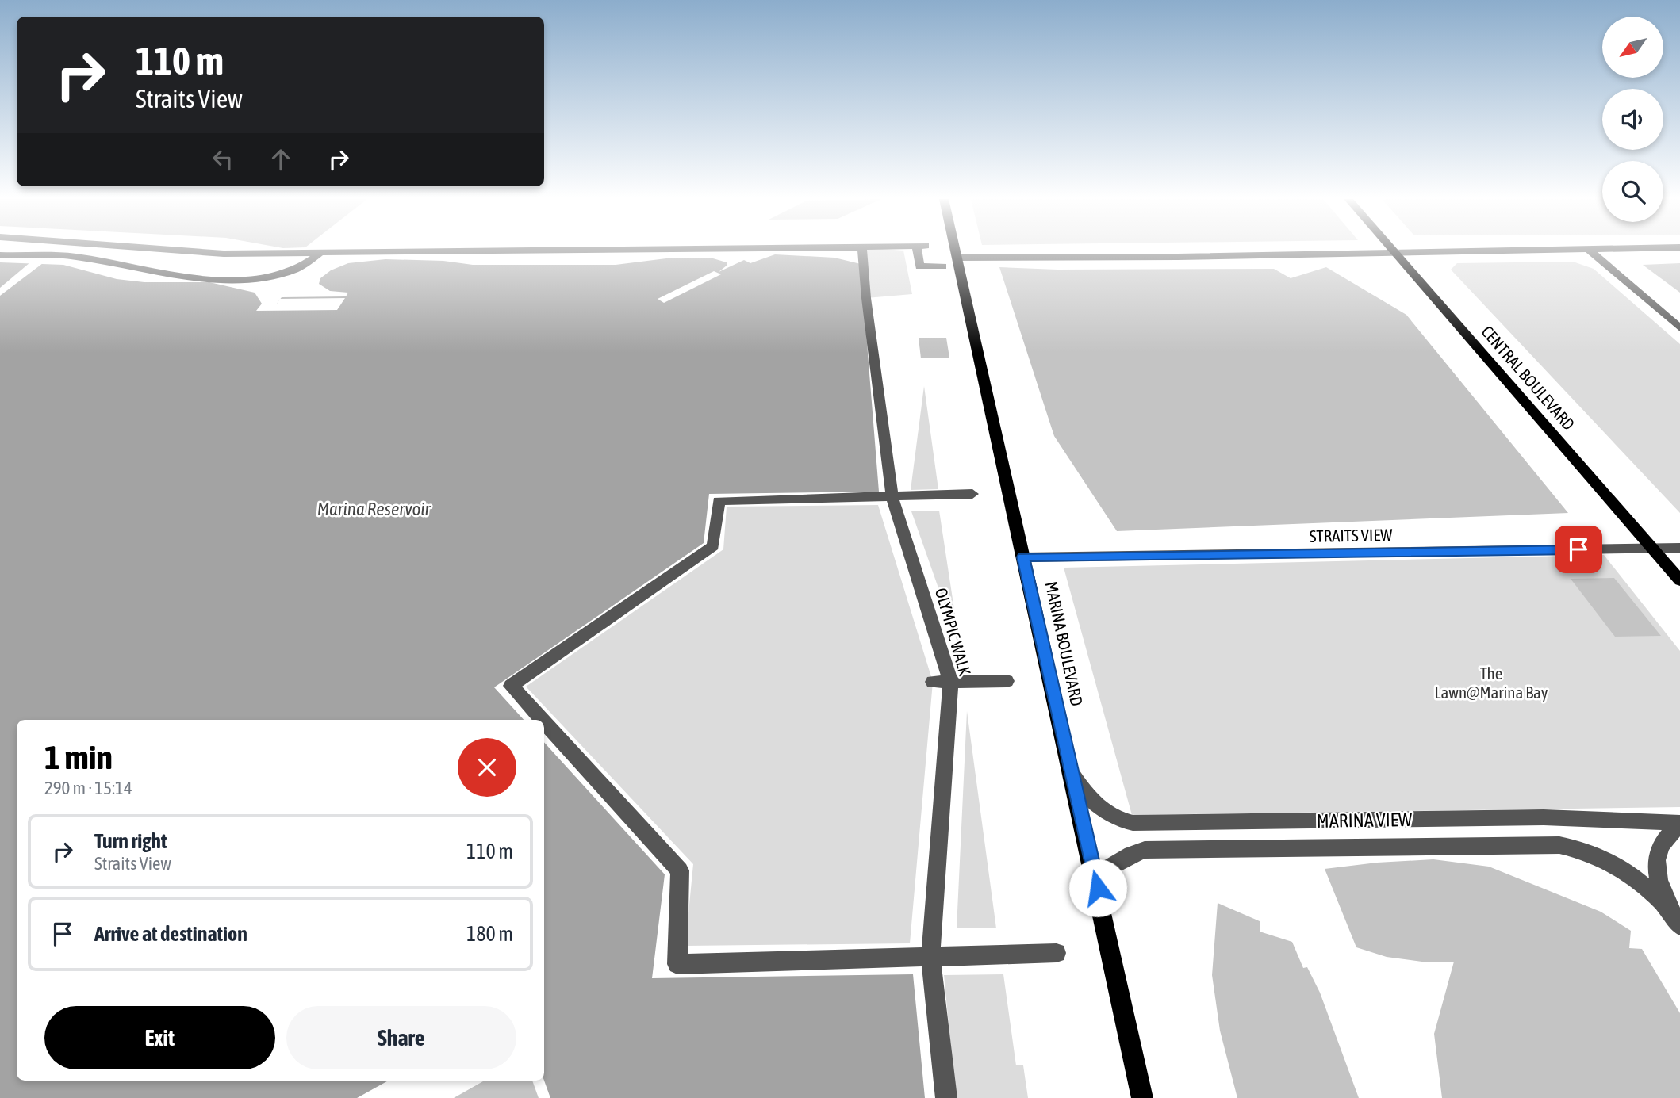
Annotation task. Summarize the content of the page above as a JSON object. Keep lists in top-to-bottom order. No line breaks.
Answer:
{"streets":{"main road":["CENTRAL BOULEVARD","MARINA BOULEVARD"],"street":["STRAITS VIEW","OLYMPIC WALK","MARINA VIEW"]},"crossings":[["CENTRAL BOULEVARD","STRAITS VIEW"],["STRAITS VIEW","MARINA BOULEVARD"],["MARINA BOULEVARD","MARINA VIEW"]],"water":["Marina Reservoir"],"parks":["The Lawn@Marina Bay"],"north":"bottom left","page":{"turn":["110 m","Straits View"],"heading":["1 min","290 m · 15:14"],"list":[{"name":"Turn right","note":"Straits View","value":"110 m"},{"name":"Arrive at destination","value":"180 m"}],"buttons":["Exit","Share"]}}
